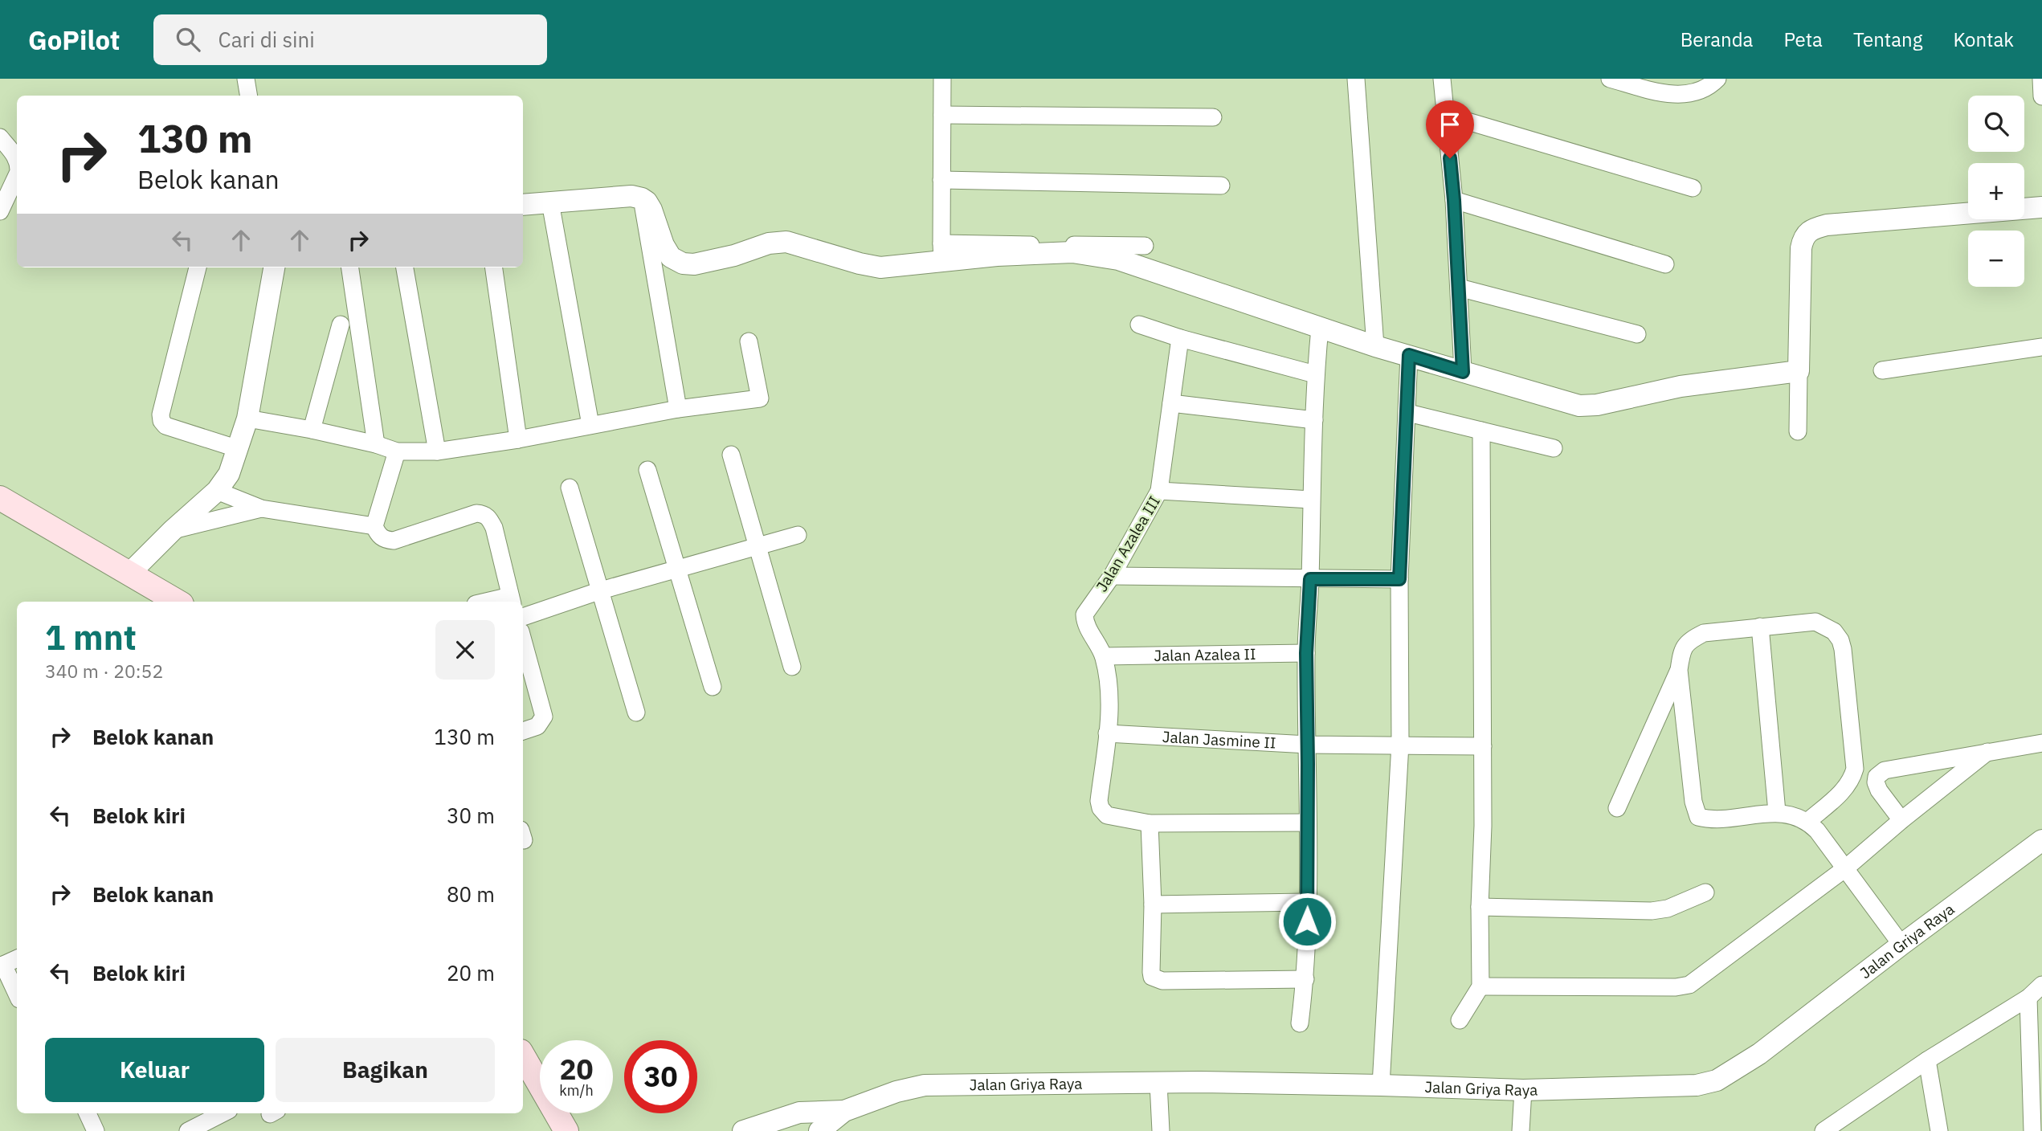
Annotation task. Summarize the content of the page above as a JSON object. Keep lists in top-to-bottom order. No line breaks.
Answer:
{"streets":{"street":["Jalan Azalea III","Jalan Azalea II","Jalan Jasmine II","Jalan Griya Raya"]},"crossings":[["Jalan Azalea III","Jalan Azalea II"],["Jalan Azalea III","Jalan Jasmine II"]],"page":{"header":"GoPilot","search":"Cari di sini","nav":["Beranda","Peta","Tentang","Kontak"],"map_buttons":["+","−"],"turn":["130 m","Belok kanan"],"heading":["1 mnt","340 m · 20:52"],"list":[{"name":"Belok kanan","value":"130 m"},{"name":"Belok kiri","value":"30 m"},{"name":"Belok kanan","value":"80 m"},{"name":"Belok kiri","value":"20 m"}],"buttons":["Keluar","Bagikan"],"speed":"20 km/h","limit":"30"}}
